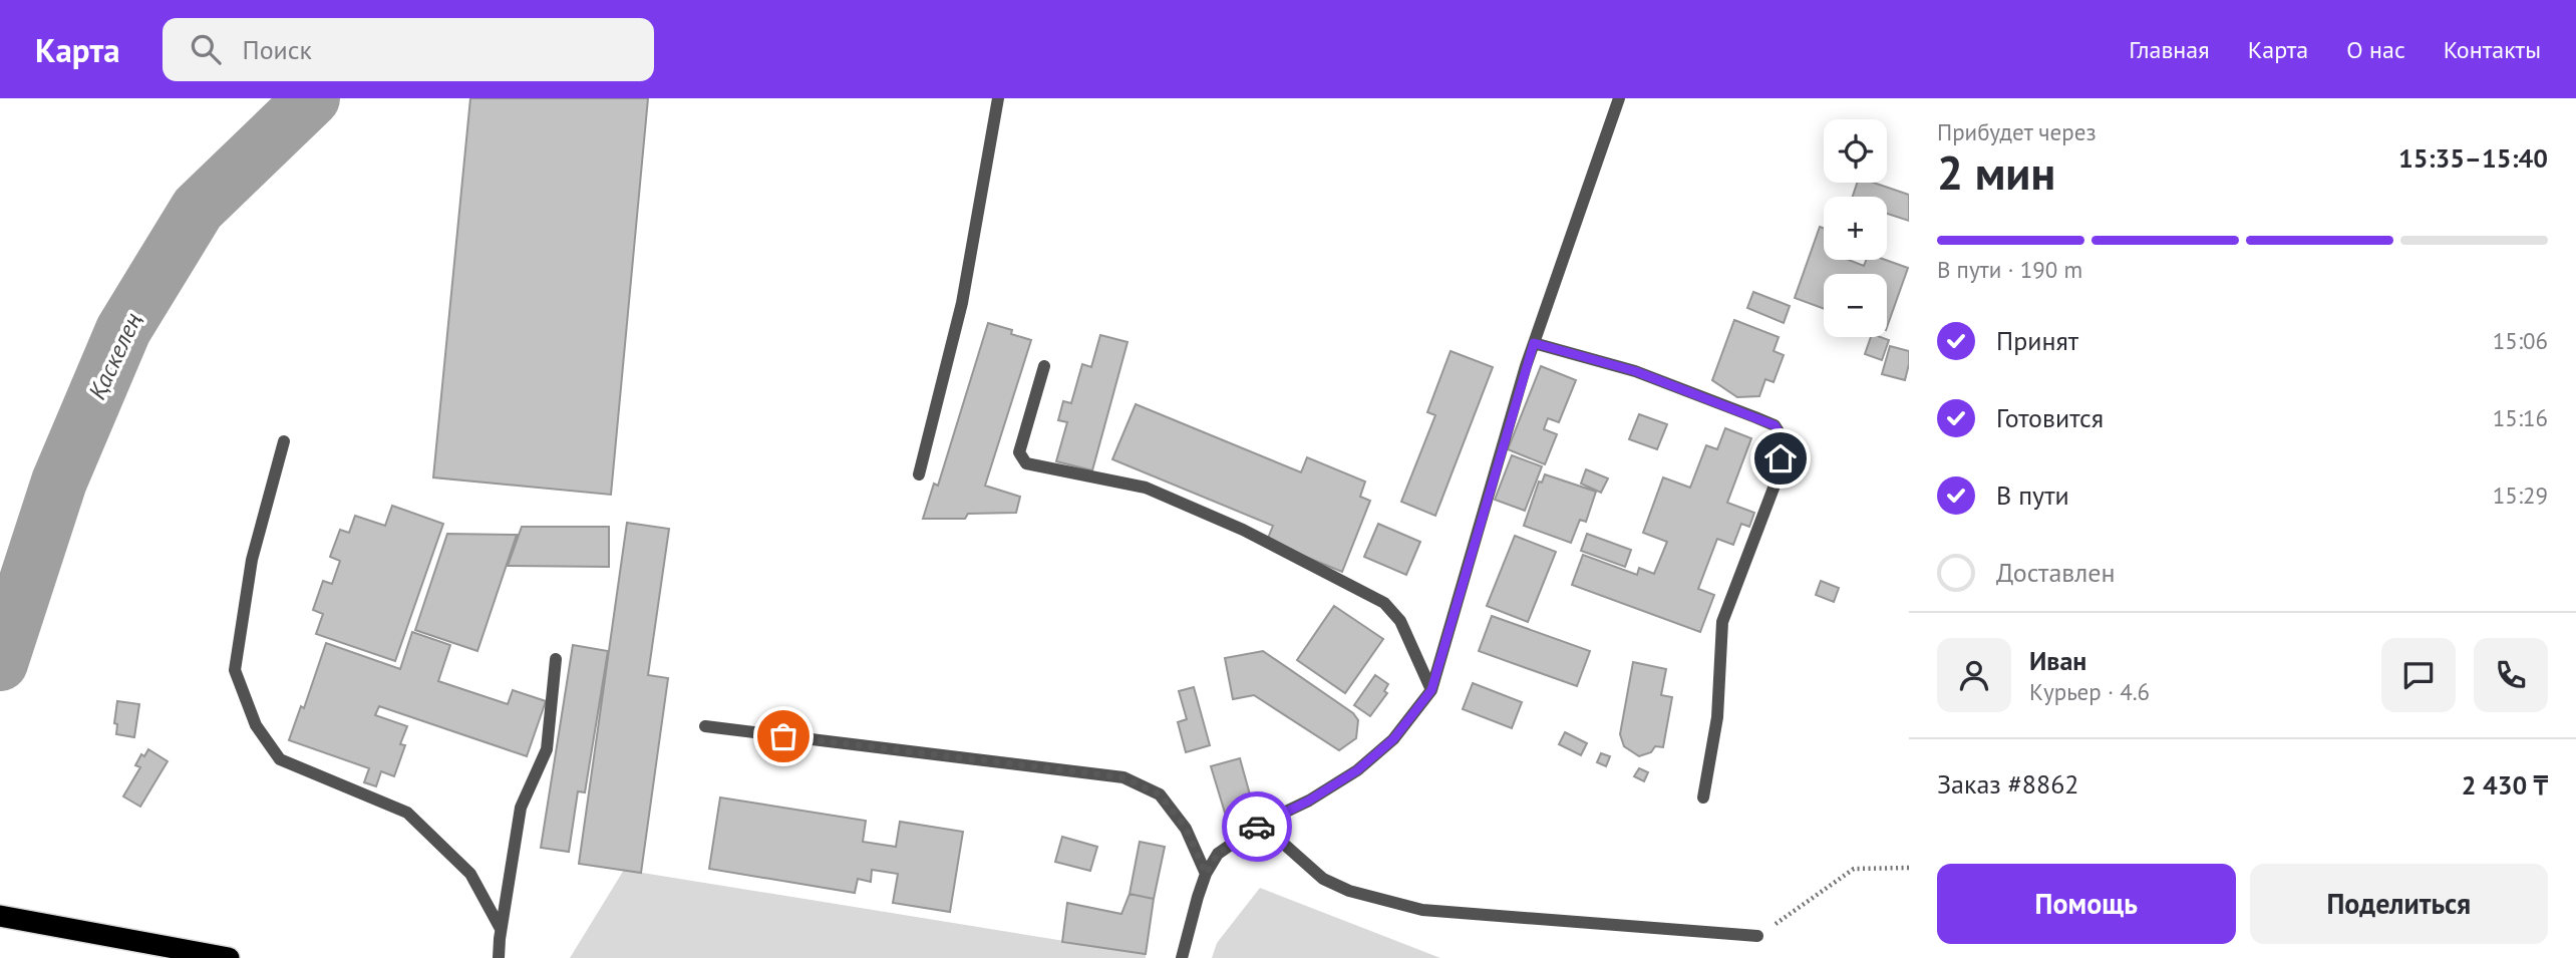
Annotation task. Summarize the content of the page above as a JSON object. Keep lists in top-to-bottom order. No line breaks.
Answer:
{"water":["Қаскелең"],"page":{"header":"Карта","search":"Поиск","nav":["Главная","Карта","О нас","Контакты"],"heading":["2 мин","Прибудет через","15:35–15:40"],"panel":["Иван","Курьер · 4.6","Заказ #8862","2 430 ₸"],"map_buttons":["+","−"],"bar":"В пути · 190 m","list":[["Принят","15:06"],["Готовится","15:16"],["В пути","15:29"],"Доставлен"],"buttons":["Помощь","Поделиться"]}}
